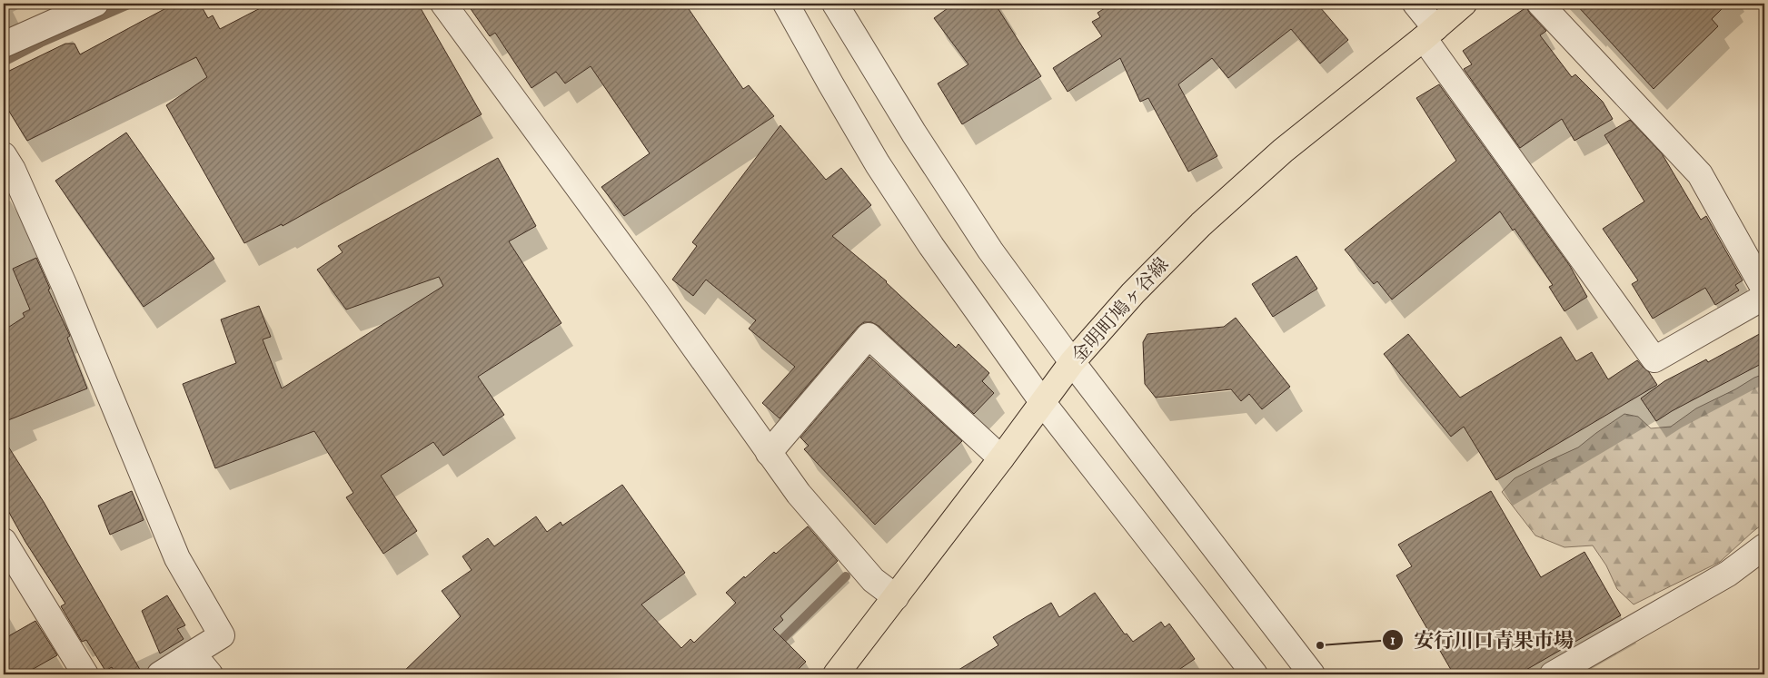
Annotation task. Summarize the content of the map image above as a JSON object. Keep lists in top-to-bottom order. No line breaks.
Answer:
{"streets":{"main road":["金明町鳩ヶ谷線"]},"places":["安行川口青果市場"]}
